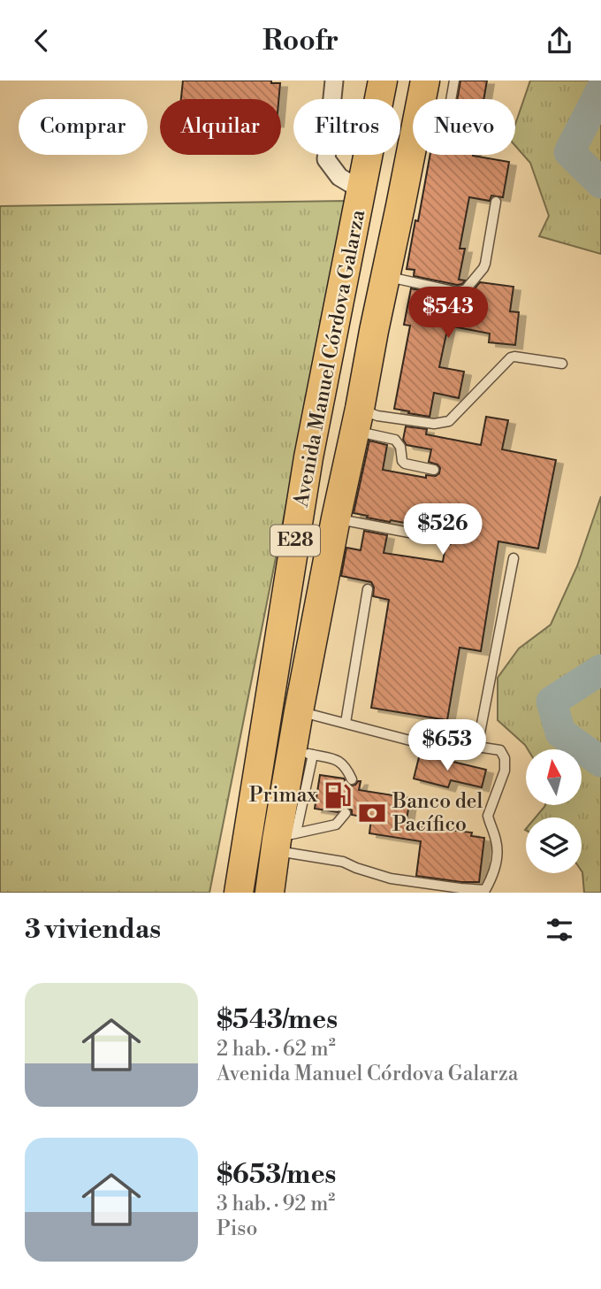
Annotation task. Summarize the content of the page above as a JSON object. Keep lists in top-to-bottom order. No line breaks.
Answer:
{"streets":{"main road":["Avenida Manuel Córdova Galarza","E28"]},"places":{"fuel station":["Primax"],"bank":["Banco del Pacífico"]},"north":"top","page":{"header":"Roofr","chip":["Comprar","Alquilar","Filtros","Nuevo"],"price":["$543","$526","$653"],"heading":"3 viviendas","list":[{"name":"$543/mes","note":"2 hab. · 62 m² · Avenida Manuel Córdova Galarza"},{"name":"$653/mes","note":"3 hab. · 92 m² · Piso"}]}}
